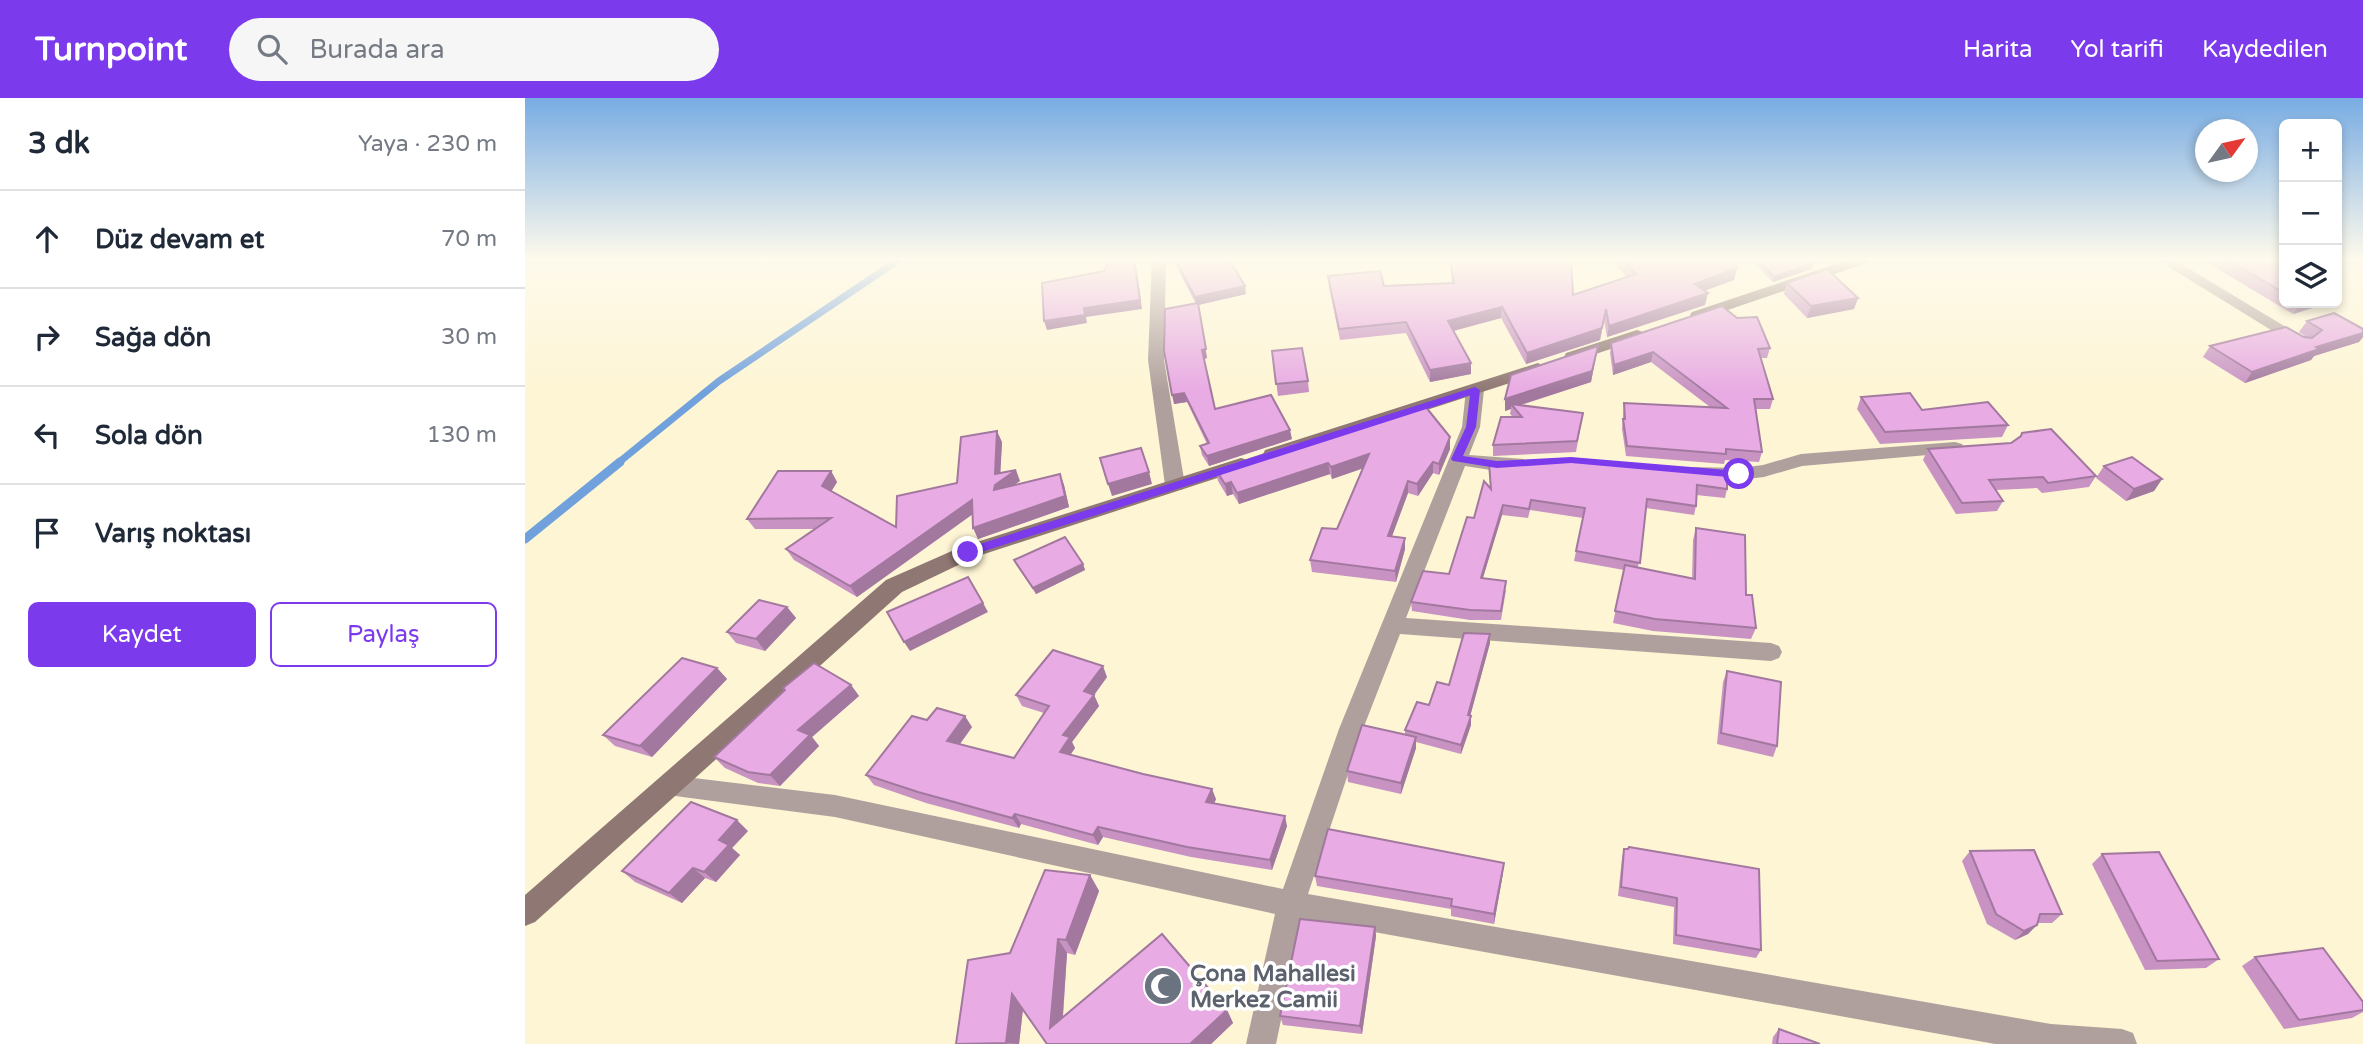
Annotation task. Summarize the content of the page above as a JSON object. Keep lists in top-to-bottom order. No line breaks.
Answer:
{"places":{"mosque":["Çona Mahallesi Merkez Camii"]},"north":"top right","page":{"header":"Turnpoint","search":"Burada ara","nav":["Harita","Yol tarifi","Kaydedilen"],"heading":["3 dk","Yaya · 230 m"],"map_buttons":["+","−"],"list":[["Düz devam et","70 m"],["Sağa dön","30 m"],["Sola dön","130 m"],"Varış noktası"],"buttons":["Kaydet","Paylaş"]}}
